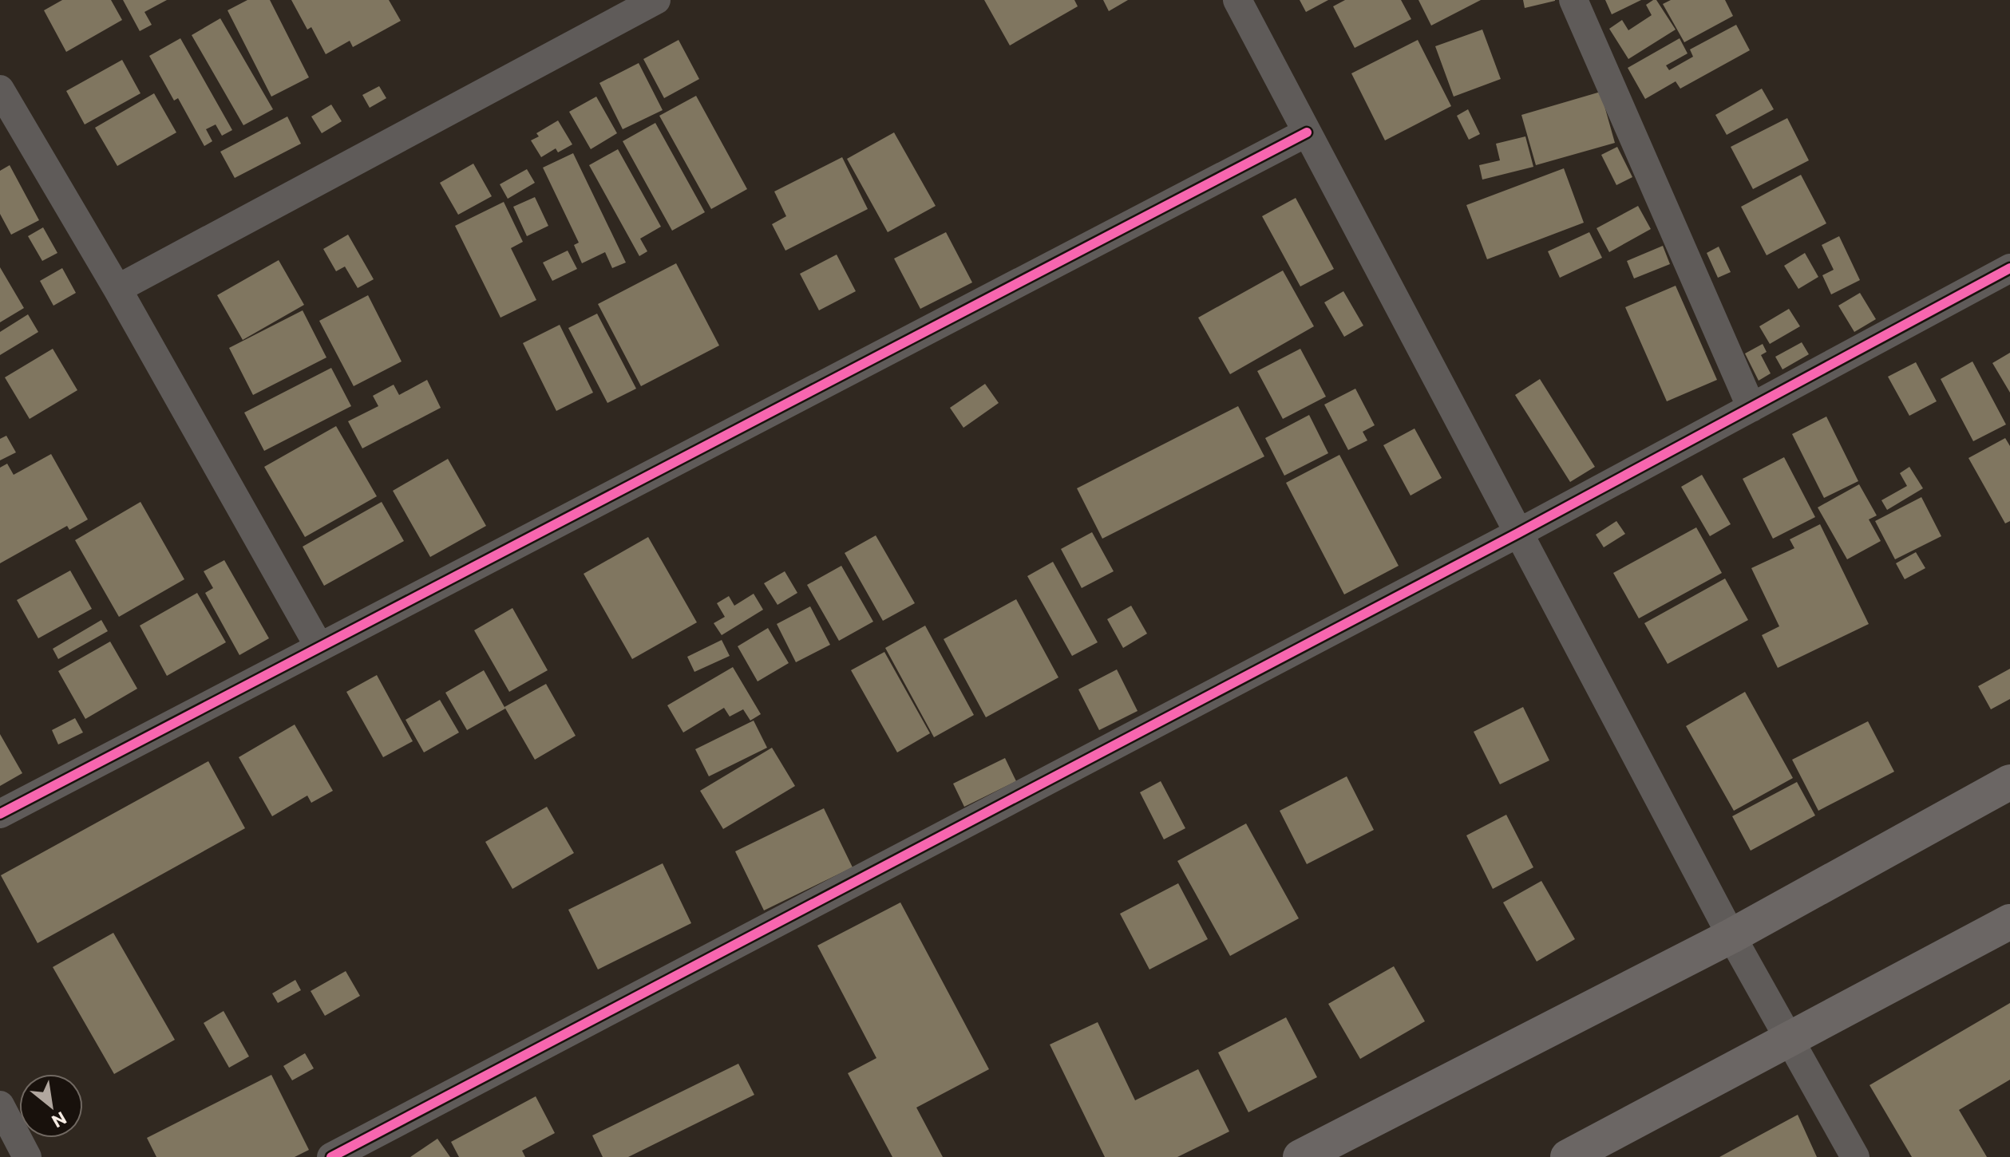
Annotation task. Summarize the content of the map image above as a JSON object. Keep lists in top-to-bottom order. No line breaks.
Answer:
{"north":"bottom right"}
